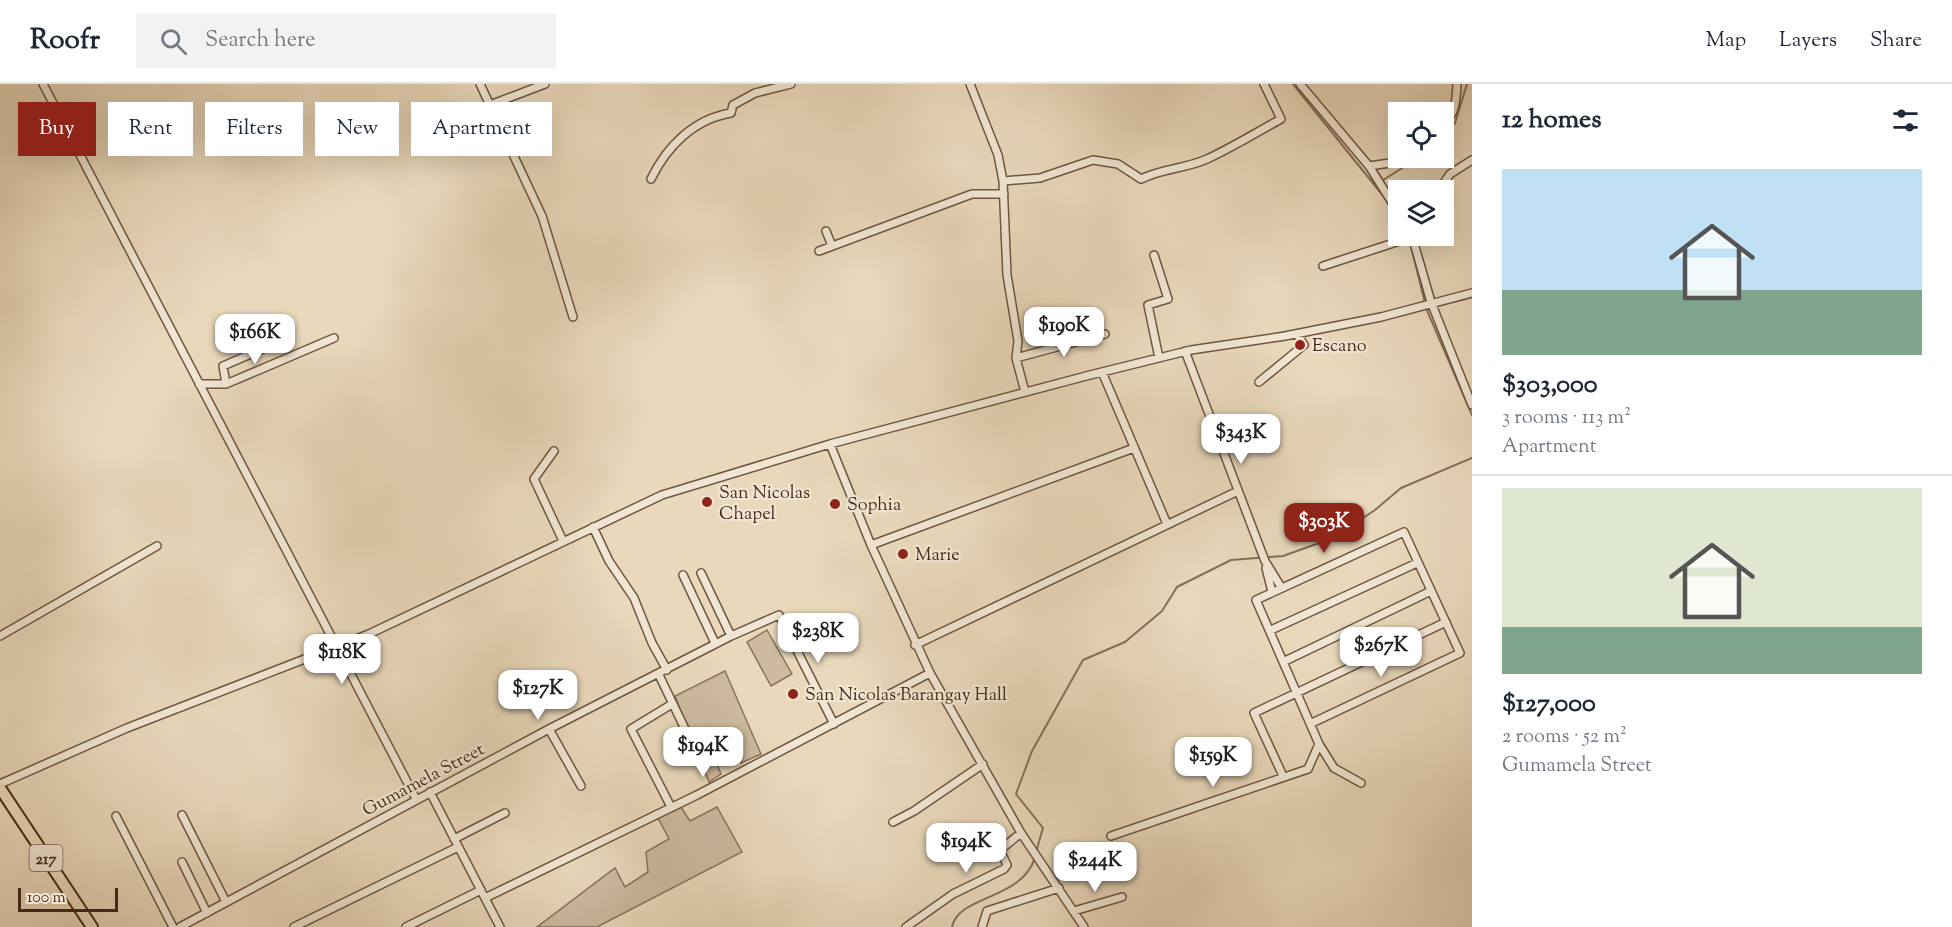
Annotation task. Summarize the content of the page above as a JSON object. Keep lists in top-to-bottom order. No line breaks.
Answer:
{"streets":{"main road":["217"],"street":["Gumamela Street"]},"places":["Escano","San Nicolas Chapel","Sophia","Marie","San Nicolas Barangay Hall"],"scale_bar":"100 m","page":{"header":"Roofr","search":"Search here","nav":["Map","Layers","Share"],"heading":"12 homes","chip":["Buy","Rent","Filters","New","Apartment"],"list":[{"name":"$303,000","note":"3 rooms · 113 m² · Apartment"},{"name":"$127,000","note":"2 rooms · 52 m² · Gumamela Street"}],"price":["$190K","$166K","$343K","$303K","$238K","$267K","$118K","$127K","$194K","$159K","$194K","$244K"],"scale":"100 m"}}
